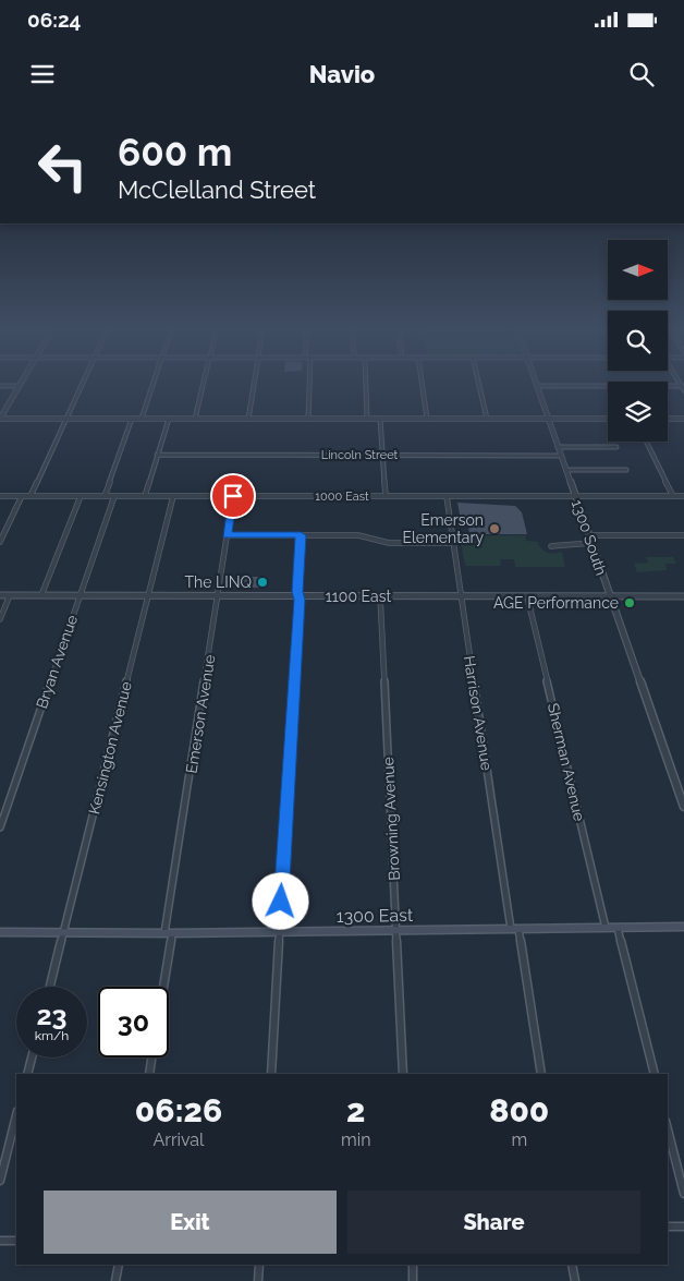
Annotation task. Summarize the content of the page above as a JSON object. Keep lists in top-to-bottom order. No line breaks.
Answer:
{"streets":{"main road":["1300 East"],"street":["Lincoln Street","1000 East","1300 South","1100 East","Bryan Avenue","Harrison Avenue","Emerson Avenue","Kensington Avenue","Sherman Avenue","Browning Avenue"]},"crossings":[["Lincoln Street","1300 South"],["1000 East","1300 South"],["1000 East","Bryan Avenue"],["1000 East","Harrison Avenue"],["1000 East","Emerson Avenue"],["1000 East","Kensington Avenue"],["1300 South","1100 East"],["1100 East","Bryan Avenue"],["1100 East","Harrison Avenue"],["1100 East","Emerson Avenue"],["1100 East","Kensington Avenue"],["1100 East","Sherman Avenue"],["1100 East","Browning Avenue"],["Harrison Avenue","1300 East"],["Emerson Avenue","1300 East"],["Kensington Avenue","1300 East"],["Sherman Avenue","1300 East"],["Browning Avenue","1300 East"]],"places":["Emerson Elementary","The LINQ","AGE Performance"],"north":"right","page":{"status":"06:24","header":"Navio","turn":["600 m","McClelland Street"],"speed":"23 km/h","limit":"30","eta":["06:26","Arrival","2","min","800","m"],"buttons":["Exit","Share"]}}
